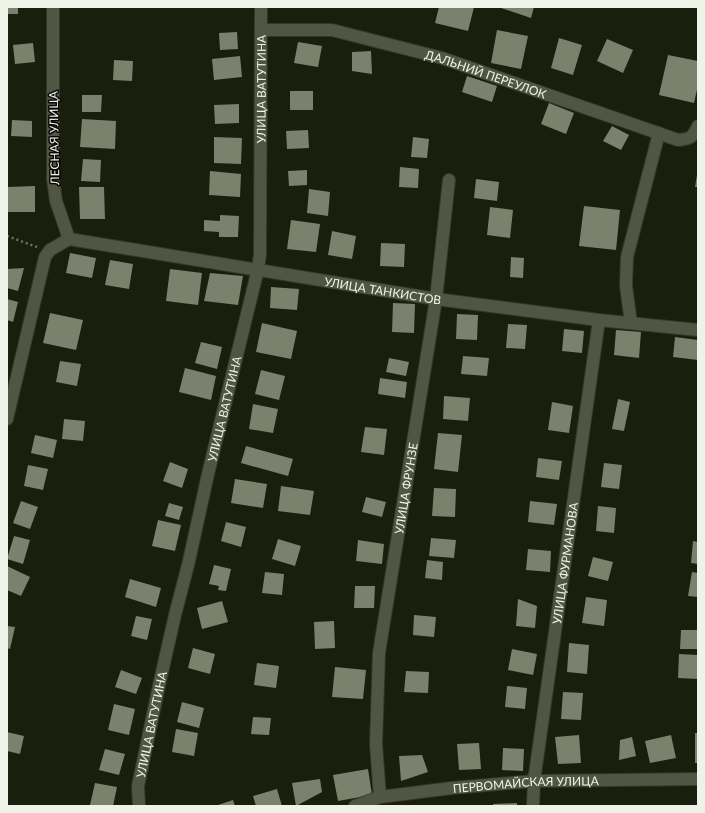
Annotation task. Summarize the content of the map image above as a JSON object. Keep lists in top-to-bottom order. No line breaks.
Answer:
{"streets":{"street":["ДАЛЬНИЙ ПЕРЕУЛОК","УЛИЦА ВАТУТИНА","ЛЕСНАЯ УЛИЦА","УЛИЦА ТАНКИСТОВ","УЛИЦА ФРУНЗЕ","УЛИЦА ФУРМАНОВА","ПЕРВОМАЙСКАЯ УЛИЦА"]},"crossings":[["ДАЛЬНИЙ ПЕРЕУЛОК","УЛИЦА ВАТУТИНА"],["УЛИЦА ВАТУТИНА","УЛИЦА ТАНКИСТОВ"],["ЛЕСНАЯ УЛИЦА","УЛИЦА ТАНКИСТОВ"],["УЛИЦА ТАНКИСТОВ","УЛИЦА ФРУНЗЕ"],["УЛИЦА ТАНКИСТОВ","УЛИЦА ФУРМАНОВА"],["УЛИЦА ФРУНЗЕ","ПЕРВОМАЙСКАЯ УЛИЦА"],["УЛИЦА ФУРМАНОВА","ПЕРВОМАЙСКАЯ УЛИЦА"]]}
